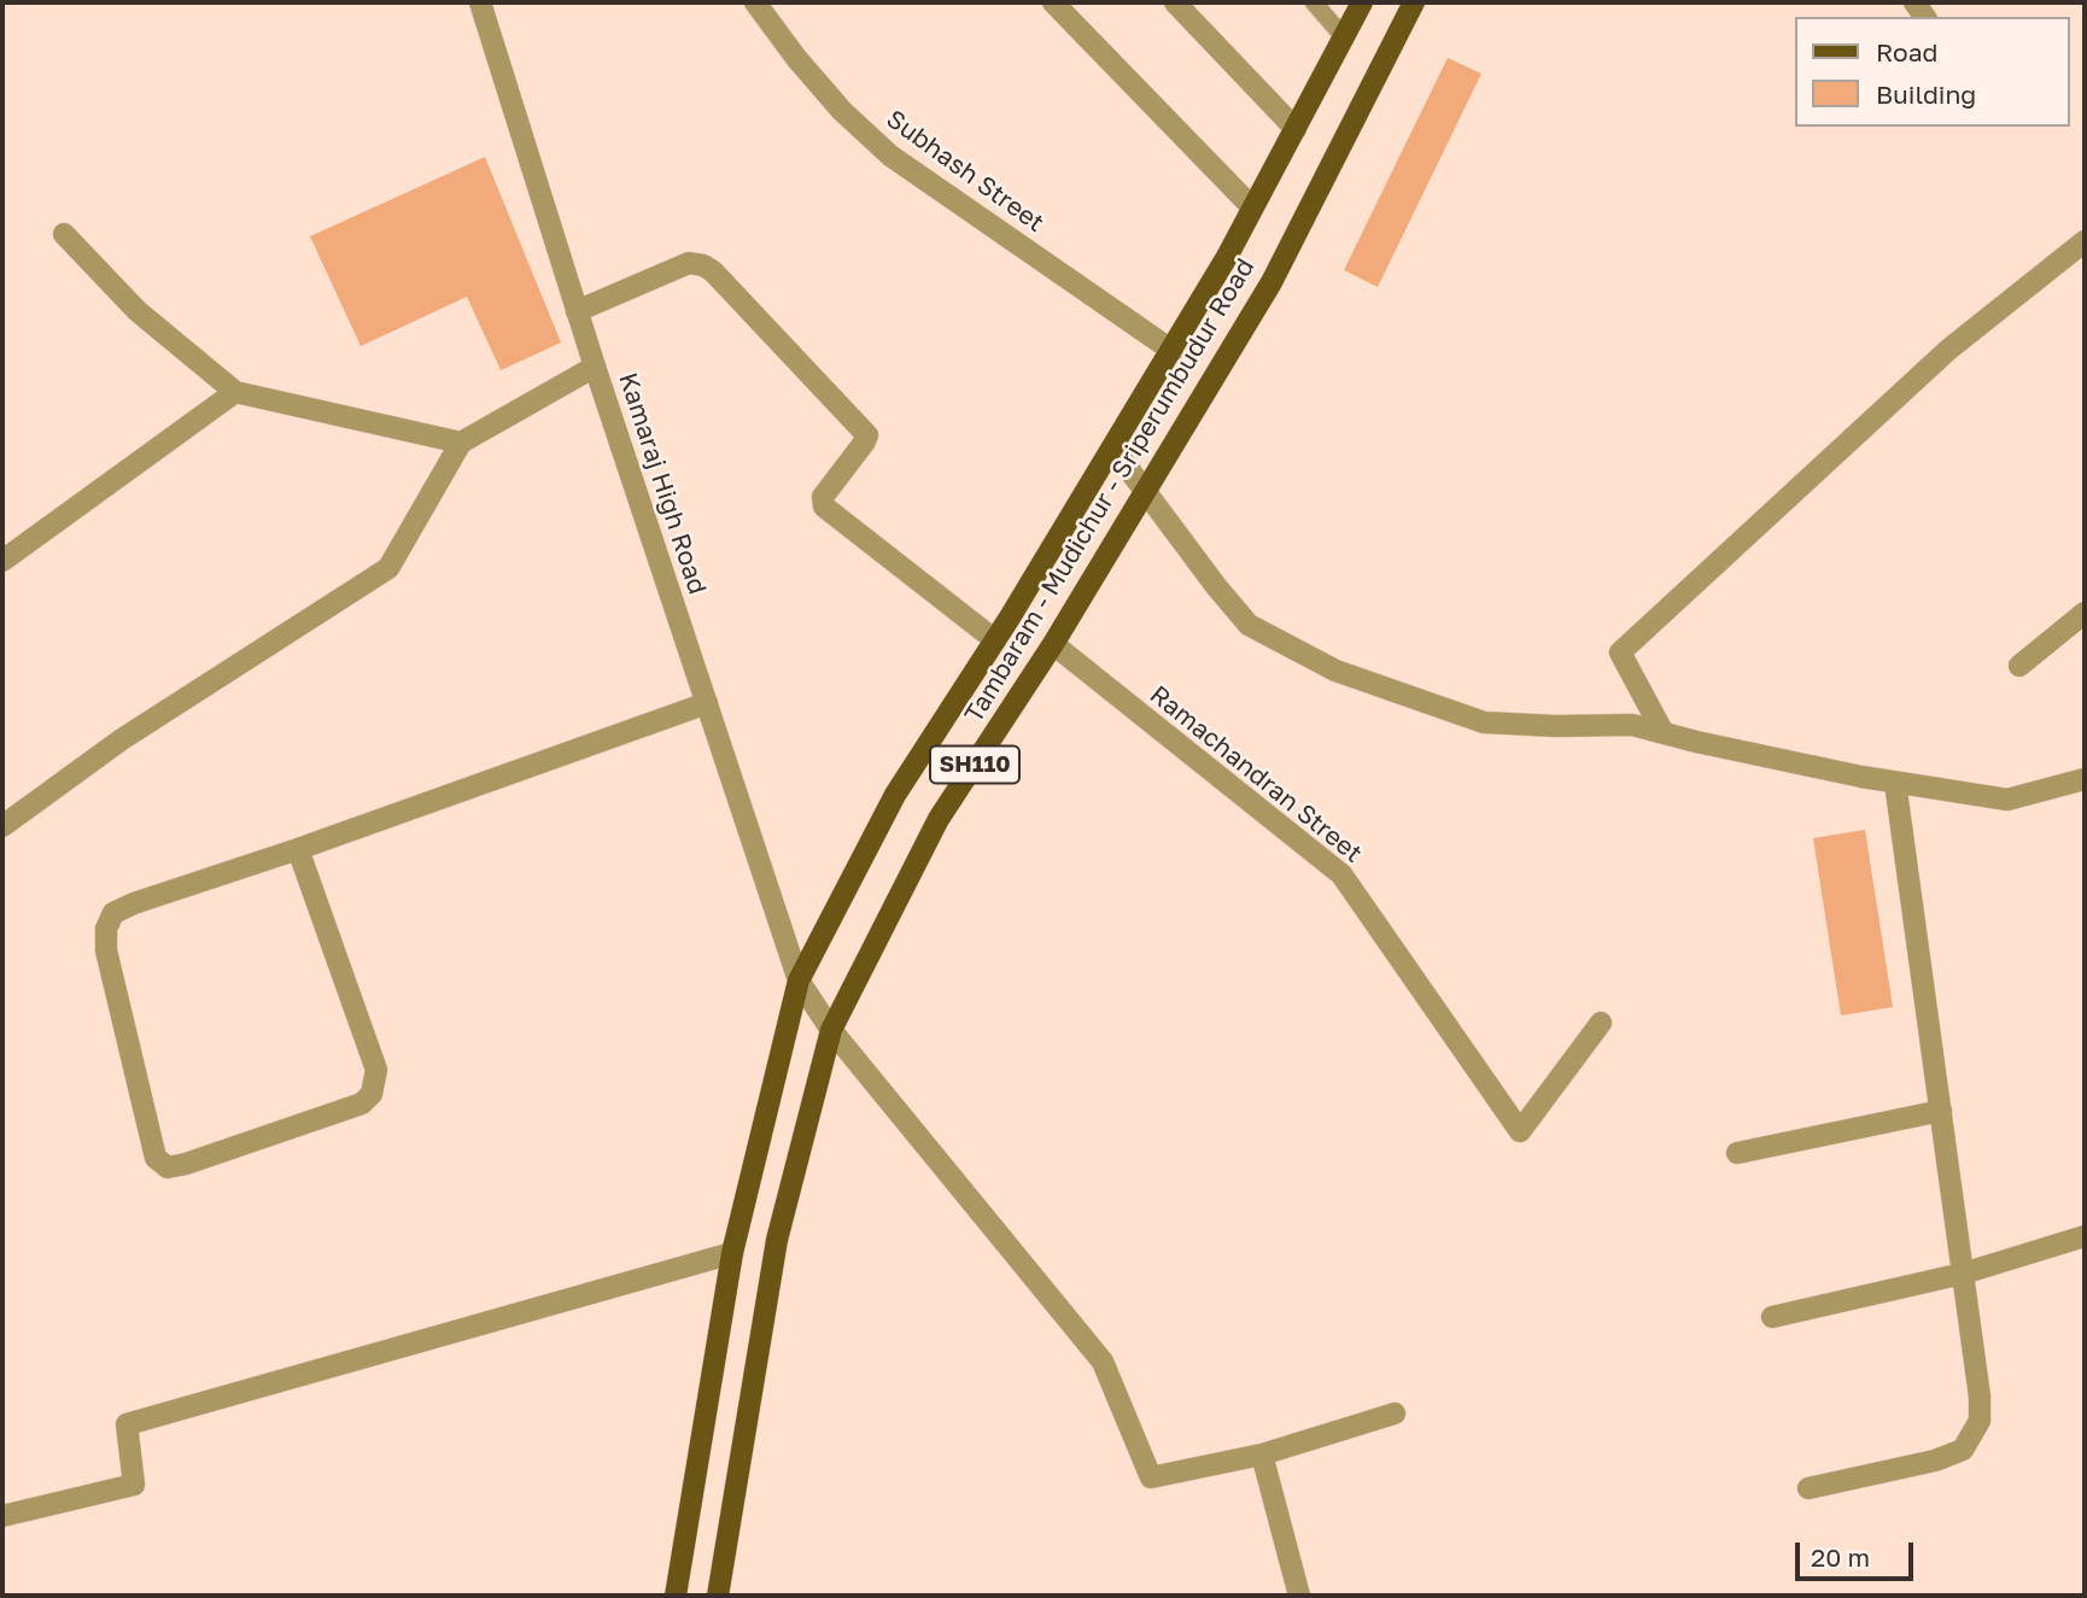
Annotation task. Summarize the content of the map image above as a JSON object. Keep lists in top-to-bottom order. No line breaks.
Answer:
{"streets":{"main road":["Tambaram - Mudichur - Sriperumbudur Road","SH110"],"street":["Subhash Street","Kamaraj High Road","Ramachandran Street"]},"crossings":[["Subhash Street","Tambaram - Mudichur - Sriperumbudur Road"],["Kamaraj High Road","Tambaram - Mudichur - Sriperumbudur Road"],["Tambaram - Mudichur - Sriperumbudur Road","Ramachandran Street"]],"legend":["Road","Building"],"scale_bar":"20 m"}
